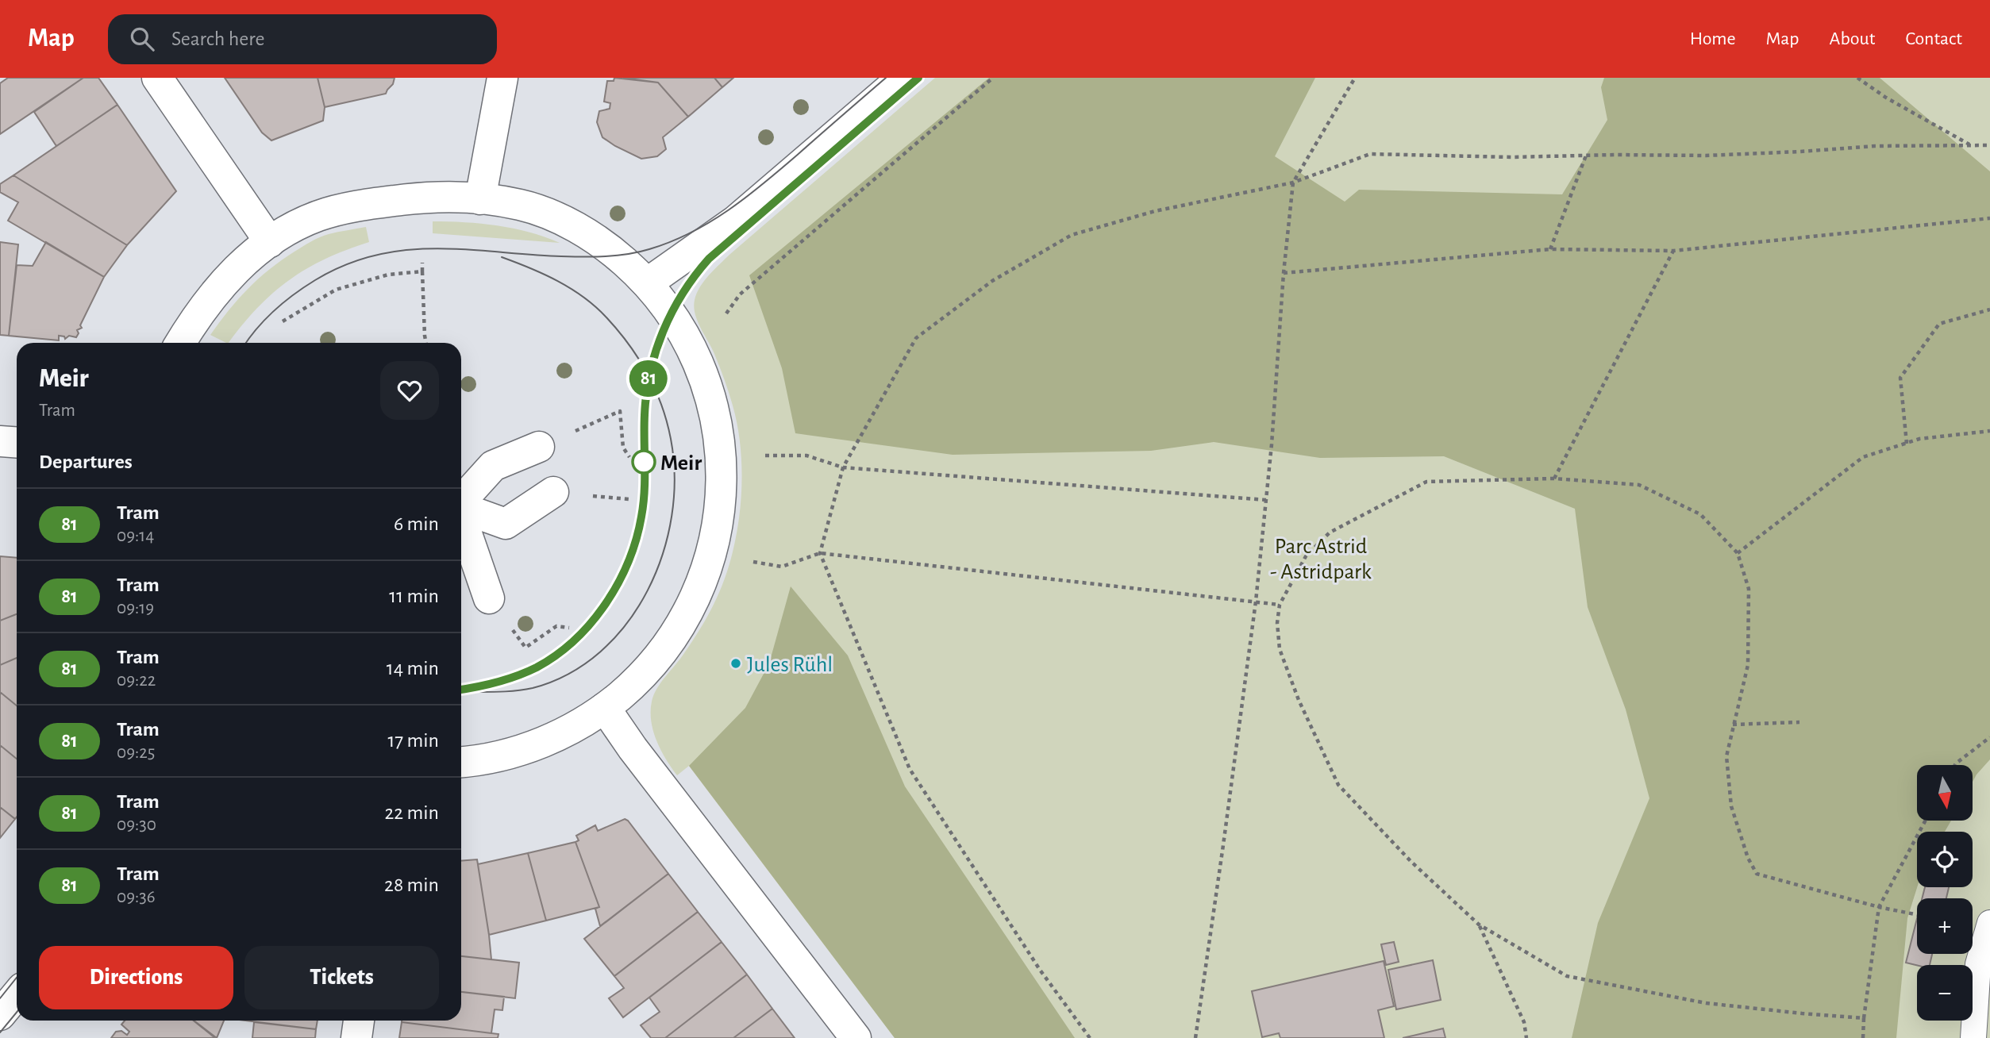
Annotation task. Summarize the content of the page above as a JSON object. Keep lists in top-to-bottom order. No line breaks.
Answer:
{"parks":["Parc Astrid - Astridpark"],"places":["Meir","Jules Rühl"],"lines":["tram line 81"],"north":"bottom","page":{"header":"Map","search":"Search here","nav":["Home","Map","About","Contact"],"on_map":"81","heading":[["Meir","Tram"],"Departures"],"list":[{"mark":"81","name":"Tram","note":"09:14","value":"6 min"},{"mark":"81","name":"Tram","note":"09:19","value":"11 min"},{"mark":"81","name":"Tram","note":"09:22","value":"14 min"},{"mark":"81","name":"Tram","note":"09:25","value":"17 min"},{"mark":"81","name":"Tram","note":"09:30","value":"22 min"},{"mark":"81","name":"Tram","note":"09:36","value":"28 min"}],"map_buttons":["+","−"],"buttons":["Directions","Tickets"]}}
